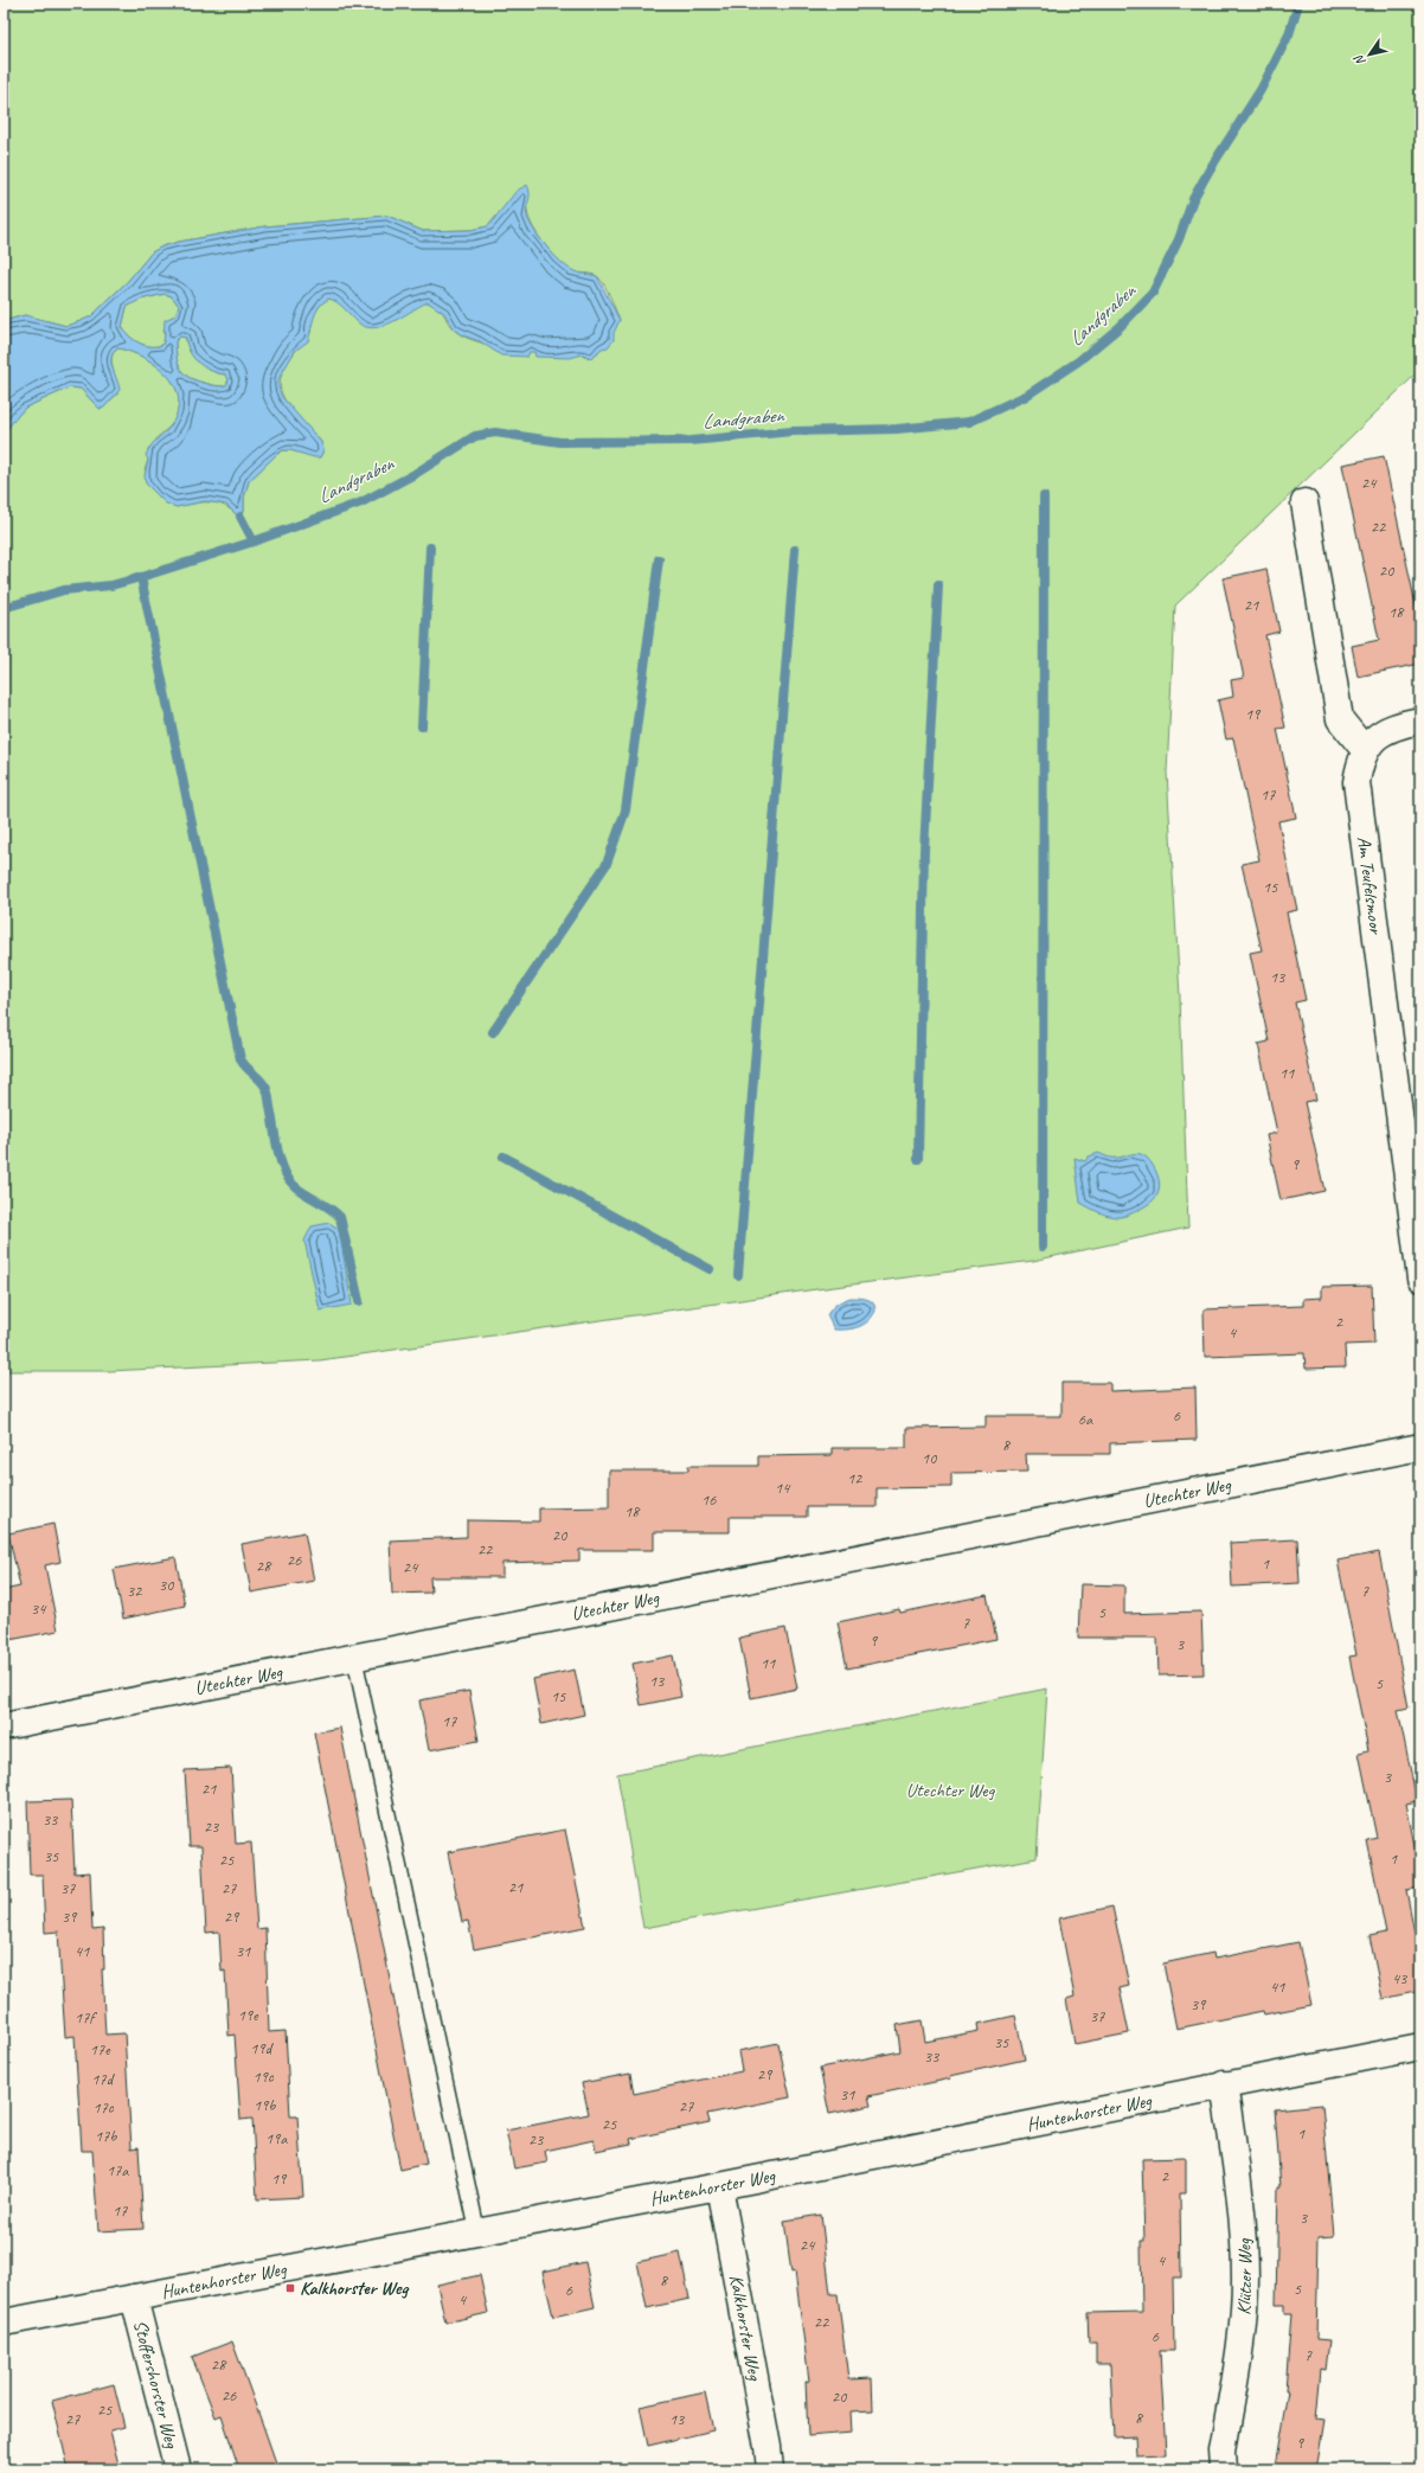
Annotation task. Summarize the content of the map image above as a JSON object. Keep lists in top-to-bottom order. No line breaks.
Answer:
{"streets":{"street":["Am Teufelsmoor","Utechter Weg","Huntenhorster Weg","Klützer Weg","Kalkhorster Weg","Stoffershorster Weg"]},"crossings":[["Huntenhorster Weg","Klützer Weg"],["Huntenhorster Weg","Kalkhorster Weg"],["Huntenhorster Weg","Stoffershorster Weg"]],"water":["Landgraben"],"parks":["Utechter Weg"],"places":{"transit":["Kalkhorster Weg"]},"house_numbers":["24","22","20","21","18","19","17","15","13","11","9","2","4","6","6a","8","10","12","14","16","18","20","22","26","1","28","24","30","32","7","34","5","7","9","3","11","13","5","15","17","3","21","33","23","35","1","25","21","37","27","39","29","41","31","43","41","39","19e","37","17f","35","19d","17e","33","29","19c","17d","31","19b","27","17c","25","1","17b","19a","23","17a","2","19","17","3","24","4","8","5","6","4","22","6","7","28","26","20","25","8","27","13","9"],"north":"bottom left"}
